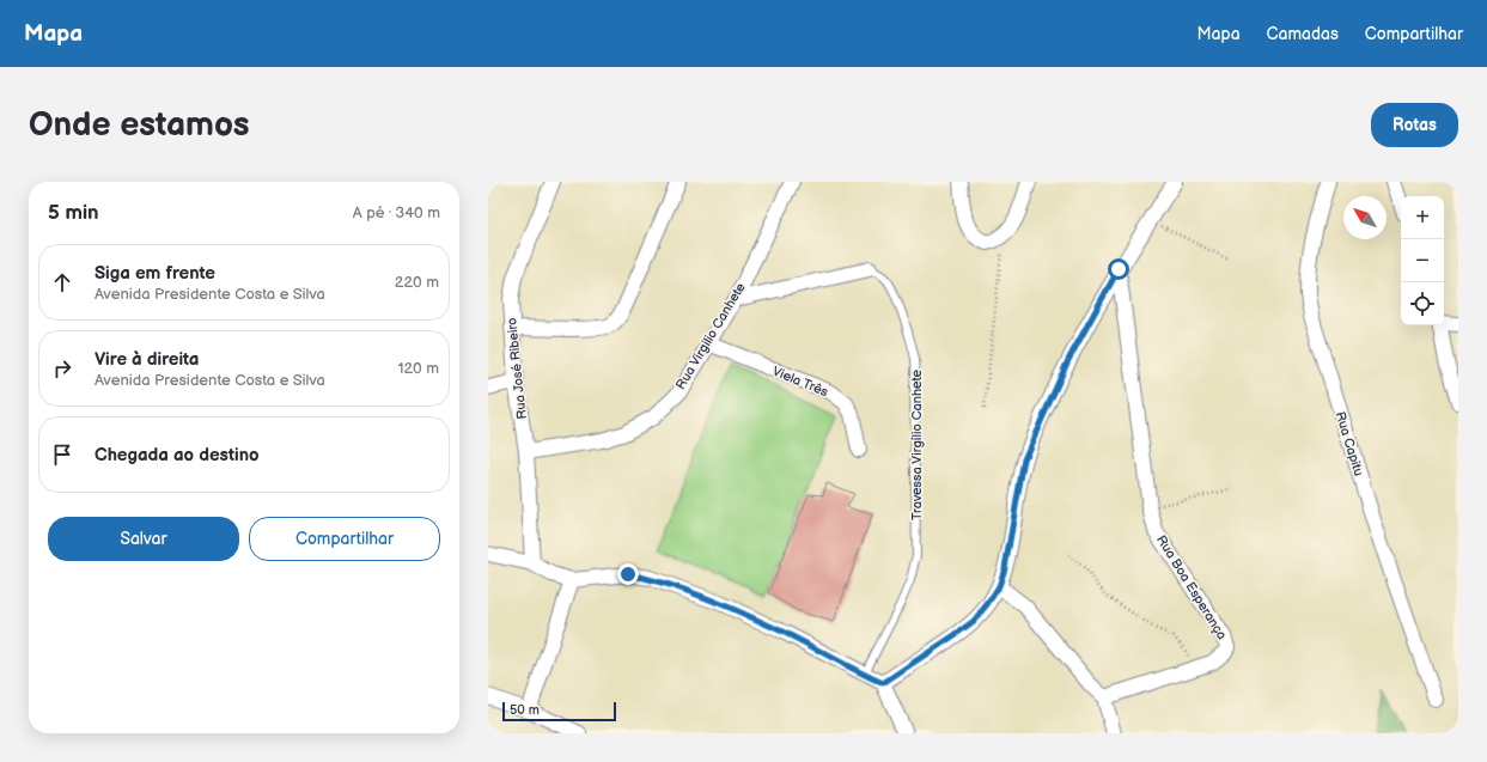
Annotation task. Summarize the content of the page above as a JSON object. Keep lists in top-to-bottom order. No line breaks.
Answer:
{"streets":{"street":["Rua Virgilio Canhete","Rua José Ribeiro","Viela Três","Rua Capitu","Travessa Virgílio Canhete","Rua Boa Esperança"]},"crossings":[["Rua Virgilio Canhete","Rua José Ribeiro"],["Rua Virgilio Canhete","Viela Três"],["Rua Virgilio Canhete","Travessa Virgílio Canhete"]],"scale_bar":"50 m","north":"top left","page":{"header":"Mapa","nav":["Mapa","Camadas","Compartilhar"],"buttons":["Rotas",["Salvar","Compartilhar"]],"title":"Onde estamos","heading":["5 min","A pé · 340 m"],"map_buttons":["+","−"],"list":[["Siga em frente","Avenida Presidente Costa e Silva","220 m"],["Vire à direita","Avenida Presidente Costa e Silva","120 m"],"Chegada ao destino"],"scale":"50 m"}}
